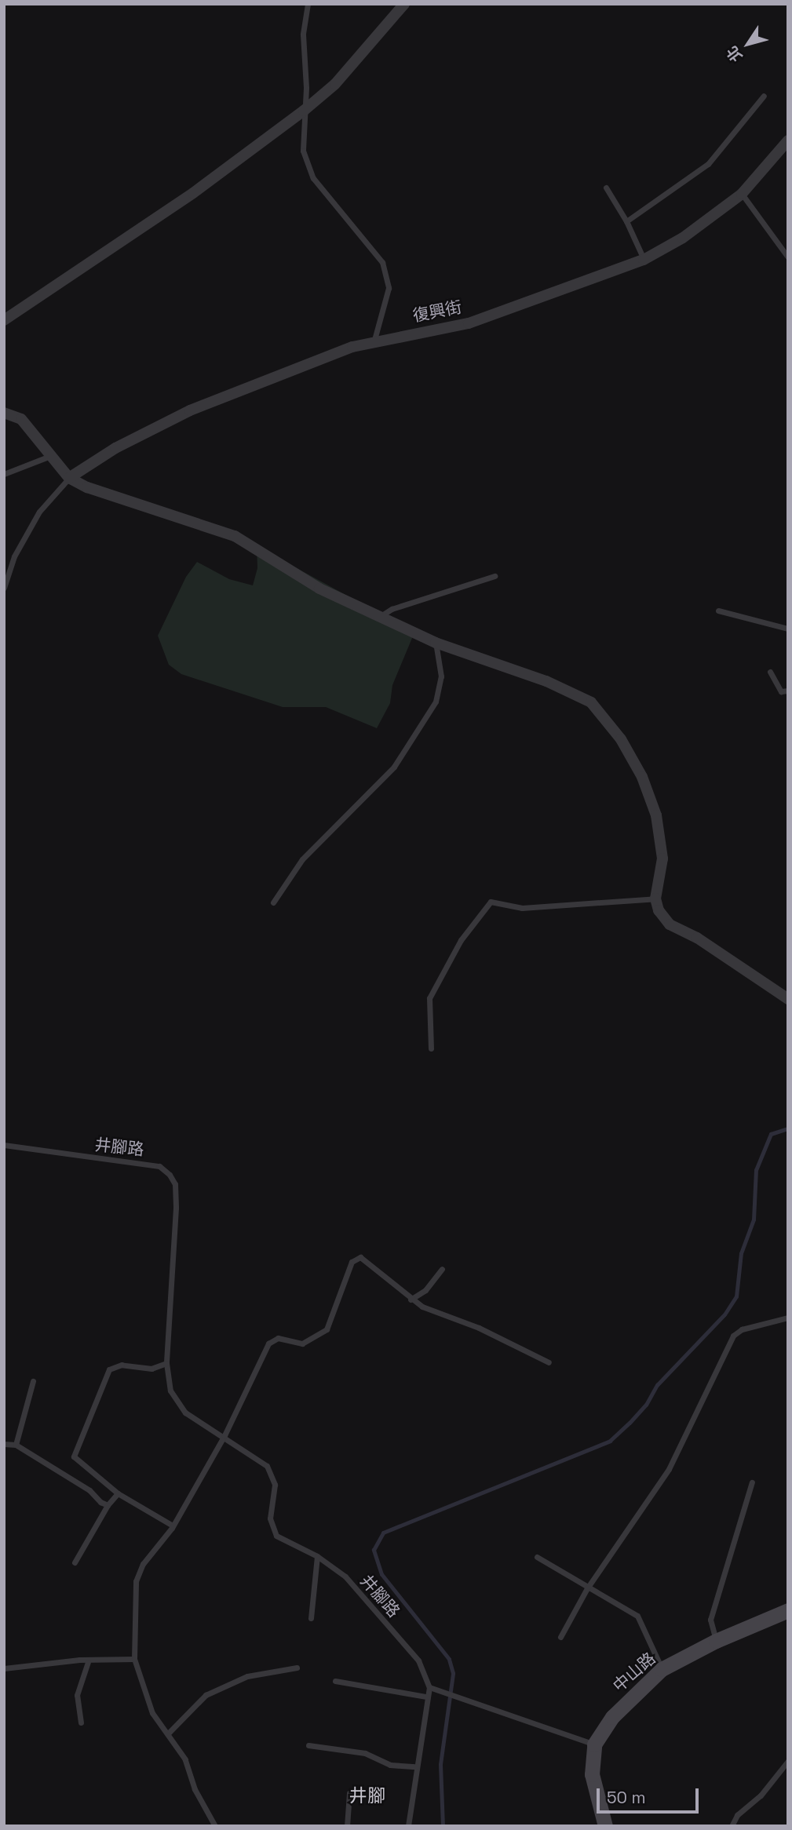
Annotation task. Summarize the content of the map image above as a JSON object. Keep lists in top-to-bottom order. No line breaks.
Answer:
{"streets":{"street":["復興街","中山路"],"lane":["井腳路"]},"districts":["井腳"],"scale_bar":"50 m","north":"bottom left"}
